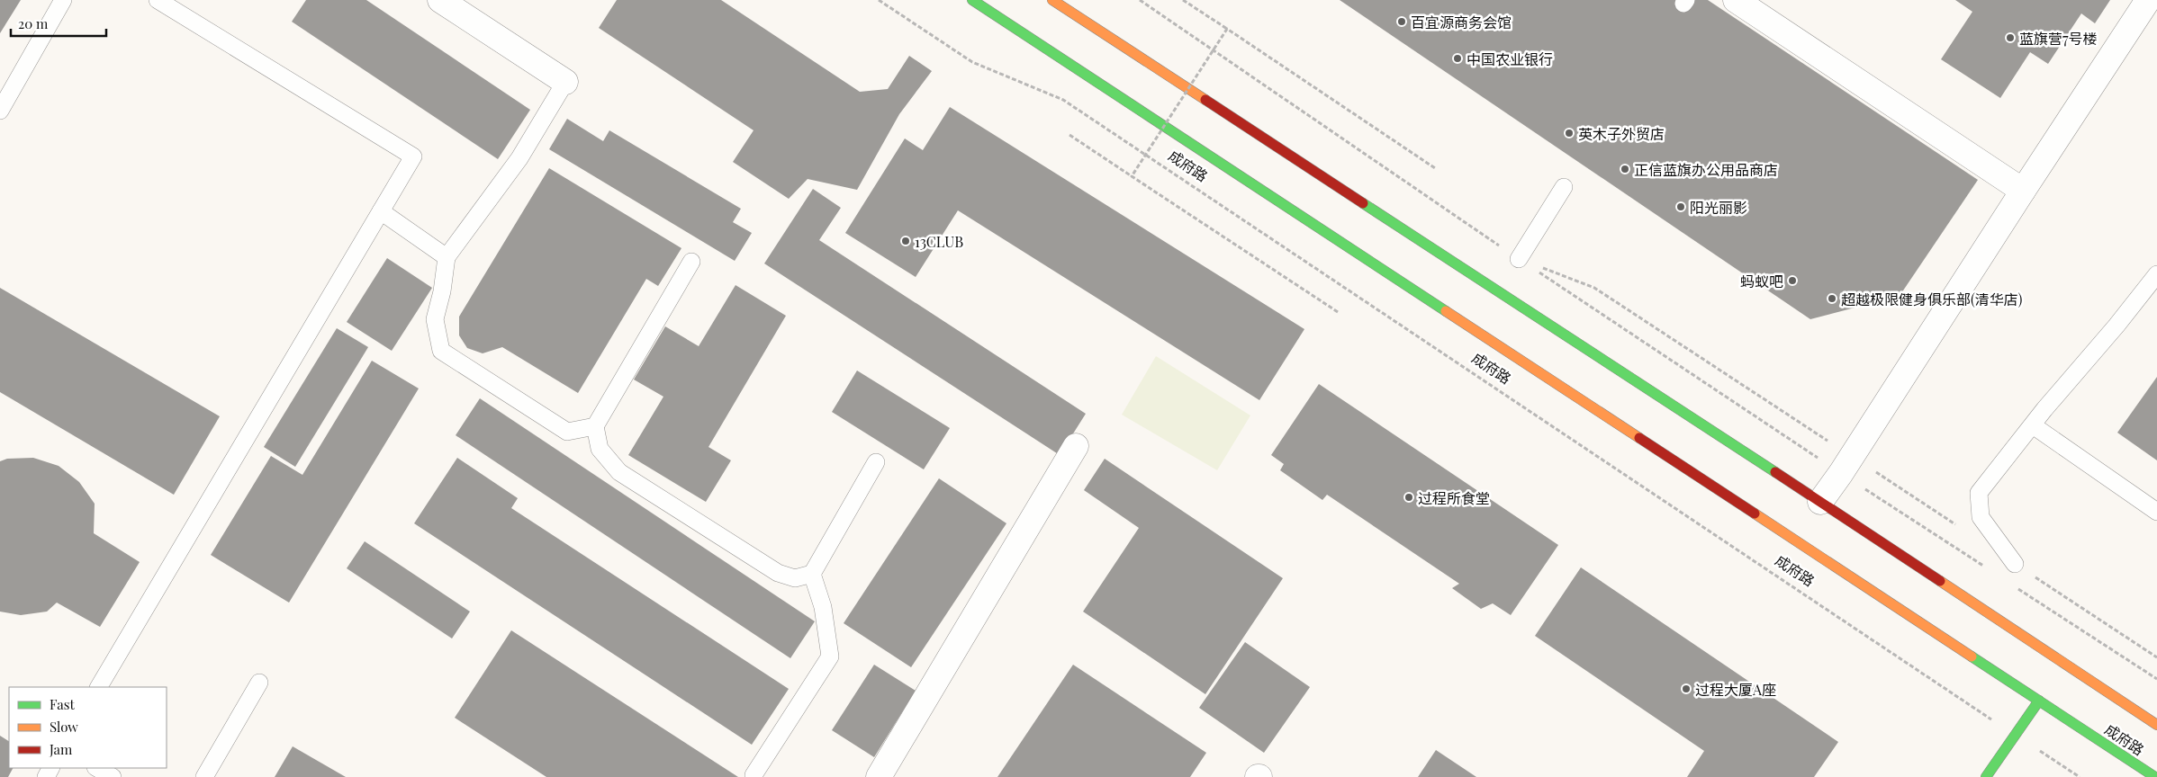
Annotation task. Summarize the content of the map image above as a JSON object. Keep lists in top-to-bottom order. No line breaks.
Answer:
{"streets":{"main road":["成府路"]},"places":["百宜源商务会馆","蓝旗营7号楼","中国农业银行","英木子外贸店","正信蓝旗办公用品商店","阳光丽影","13CLUB","蚂蚁吧","超越极限健身俱乐部(清华店)","过程所食堂","过程大厦A座"],"legend":["Fast","Slow","Jam"],"scale_bar":"20 m"}
